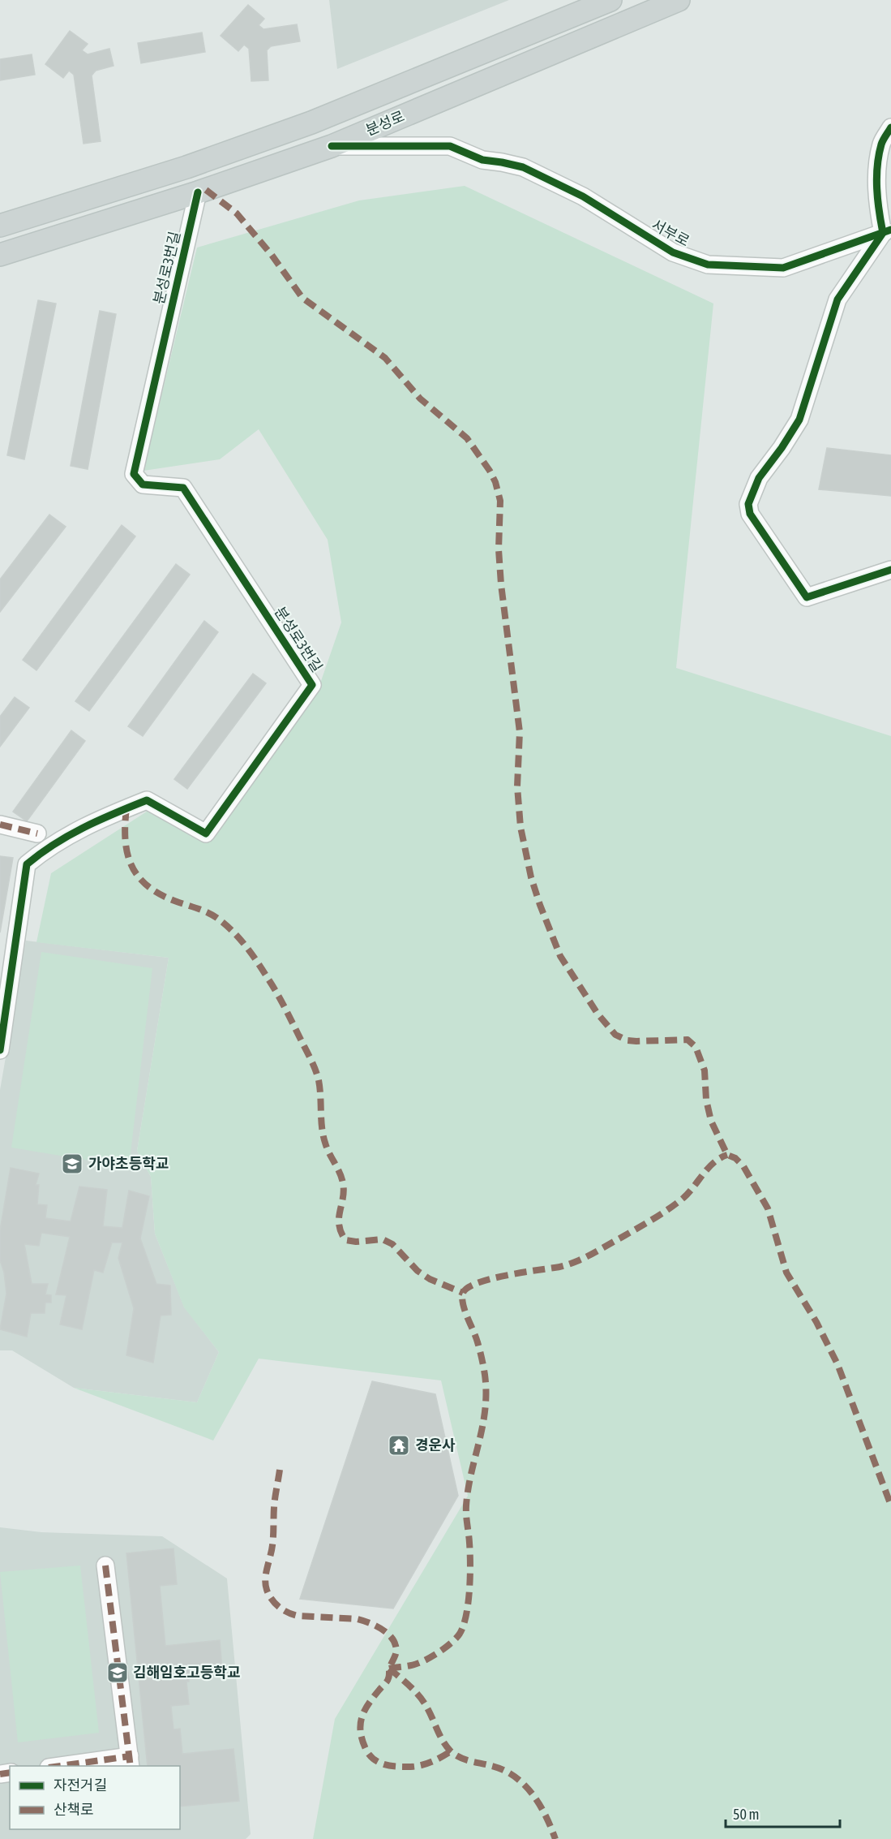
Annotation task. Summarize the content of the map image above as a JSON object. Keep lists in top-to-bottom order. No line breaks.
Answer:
{"streets":{"main road":["분성로"],"street":["서부로","분성로3번길"]},"crossings":[["분성로","서부로"],["분성로","분성로3번길"]],"places":{"school or university":["가야초등학교","김해임호고등학교"],"temple":["경운사"]},"legend":["자전거길","산책로"],"scale_bar":"50 m"}
